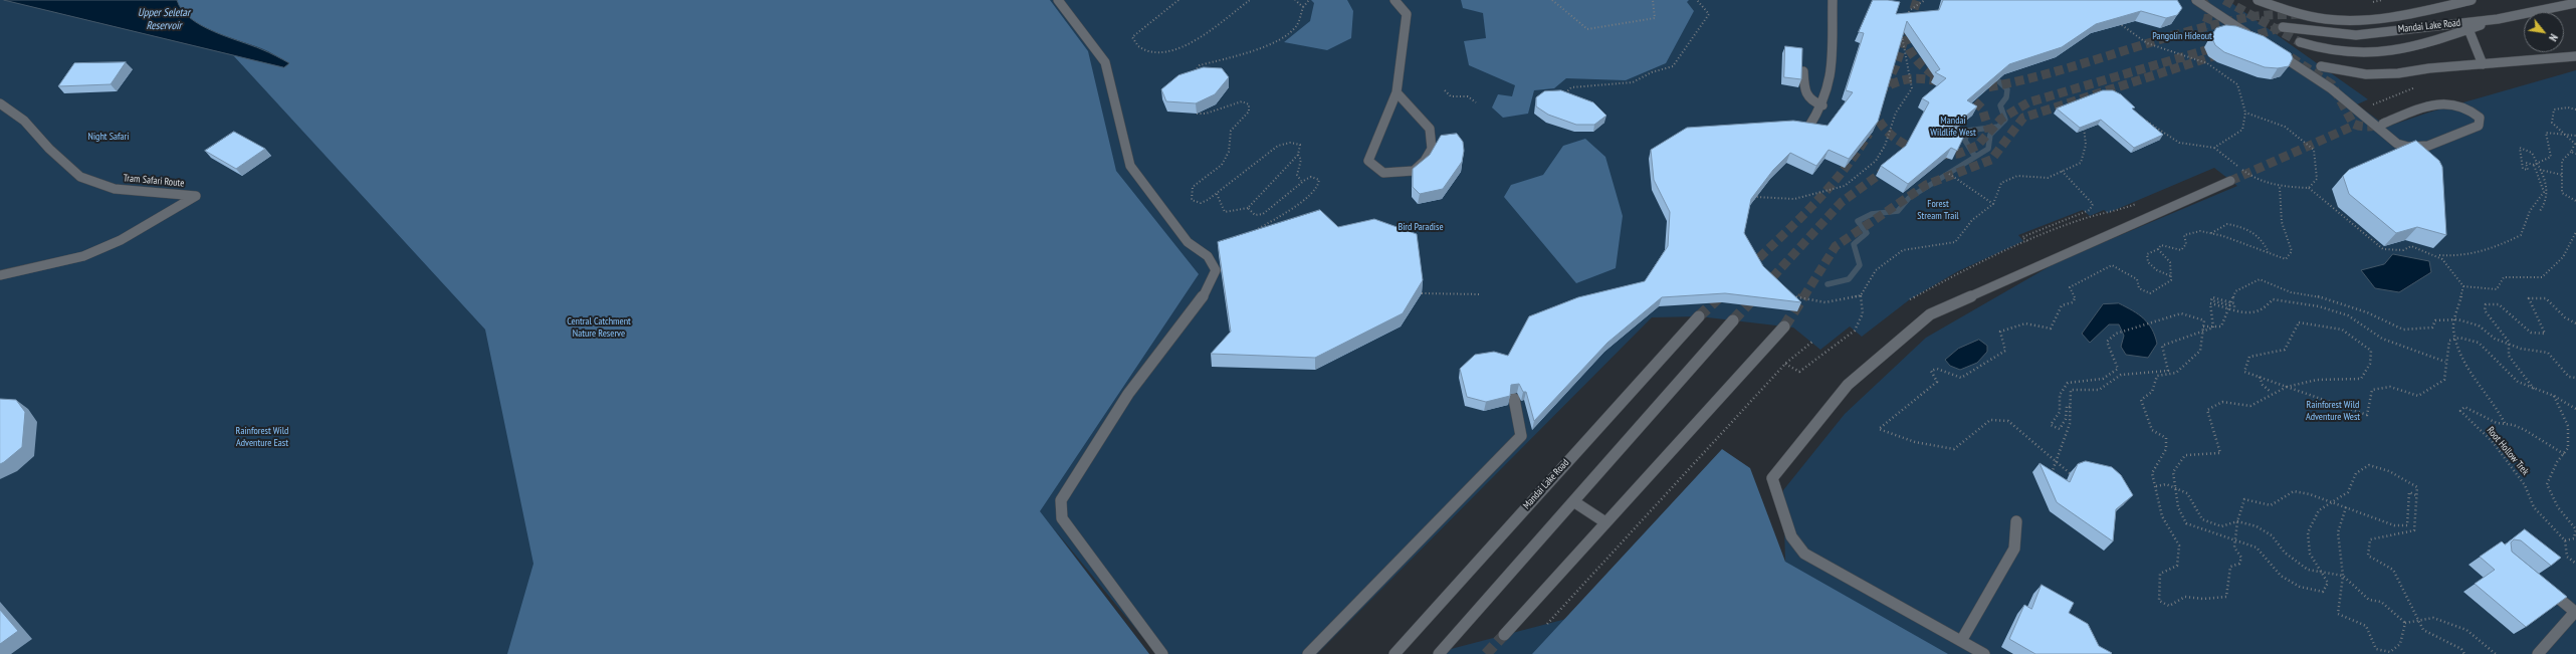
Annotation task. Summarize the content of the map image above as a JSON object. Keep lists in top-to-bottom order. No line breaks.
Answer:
{"streets":{"street":["Mandai Lake Road","Tram Safari Route"],"path":["Root Hollow Trek"]},"water":["Upper Seletar Reservoir"],"parks":["Pangolin Hideout","Mandai Wildlife West","Night Safari","Forest Stream Trail","Bird Paradise","Central Catchment Nature Reserve","Rainforest Wild Adventure West","Rainforest Wild Adventure East"],"north":"bottom right"}
